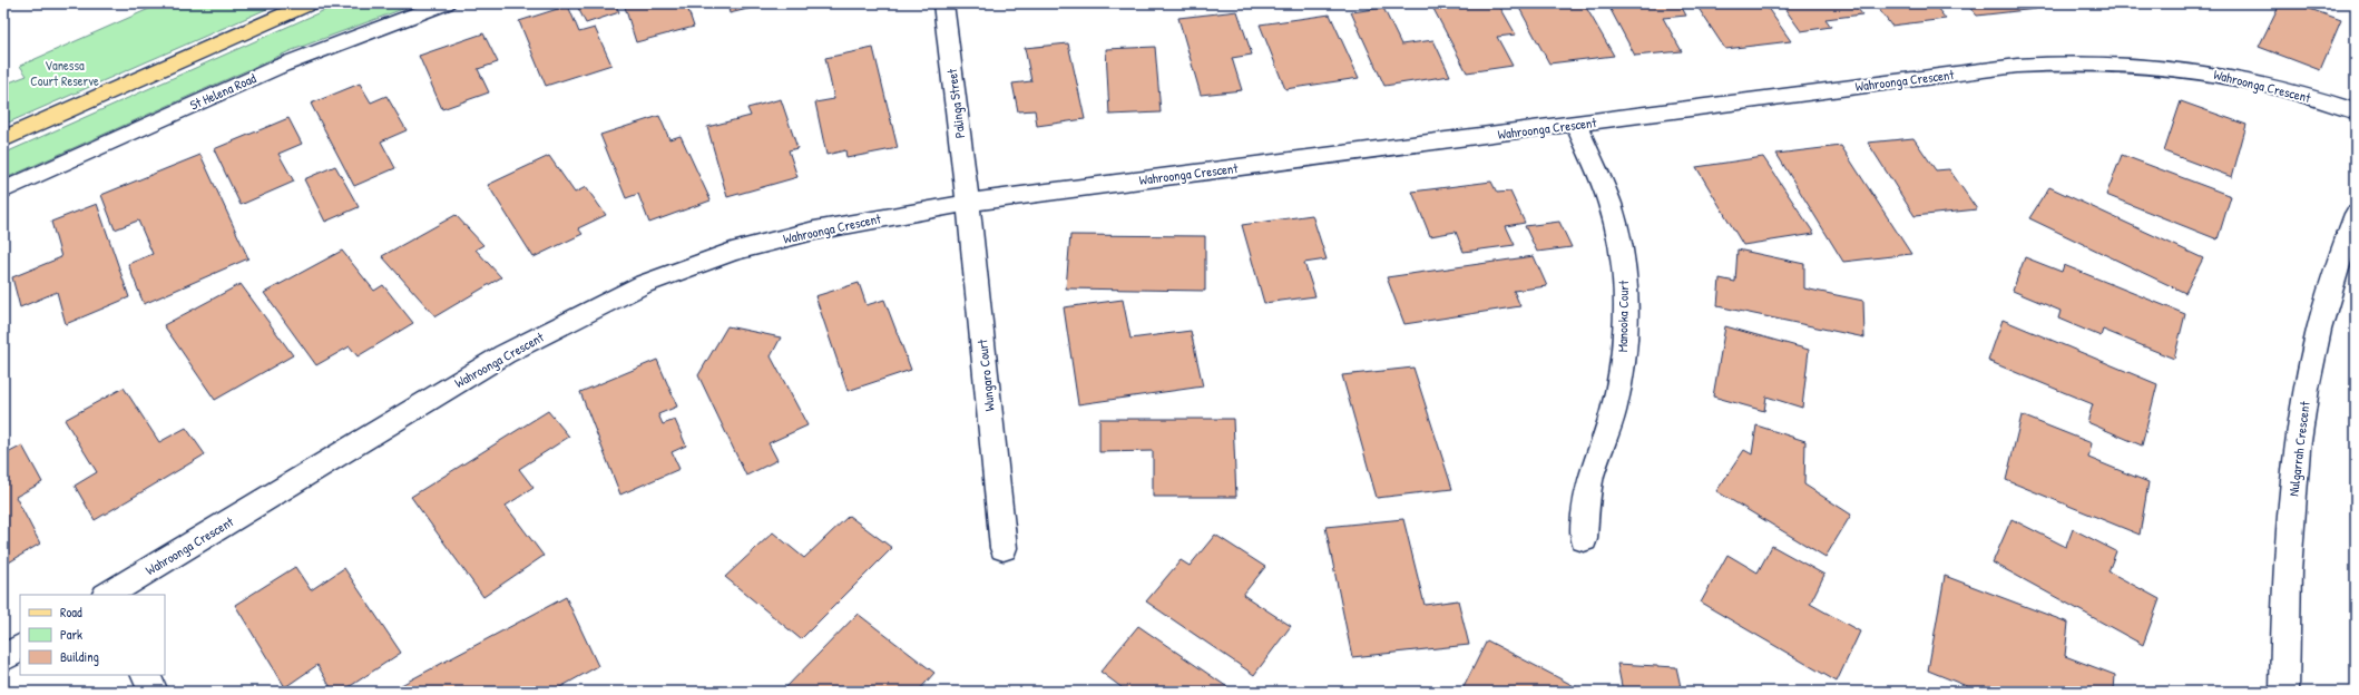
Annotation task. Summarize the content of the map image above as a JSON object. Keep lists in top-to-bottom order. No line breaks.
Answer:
{"streets":{"street":["Wahroonga Crescent","St Helena Road","Palinga Street","Manooka Court","Wungaro Court","Nulgarrah Crescent"]},"crossings":[["Wahroonga Crescent","Palinga Street"],["Wahroonga Crescent","Manooka Court"],["Wahroonga Crescent","Wungaro Court"],["Palinga Street","Wungaro Court"]],"parks":["Vanessa Court Reserve"],"legend":["Road","Park","Building"]}
